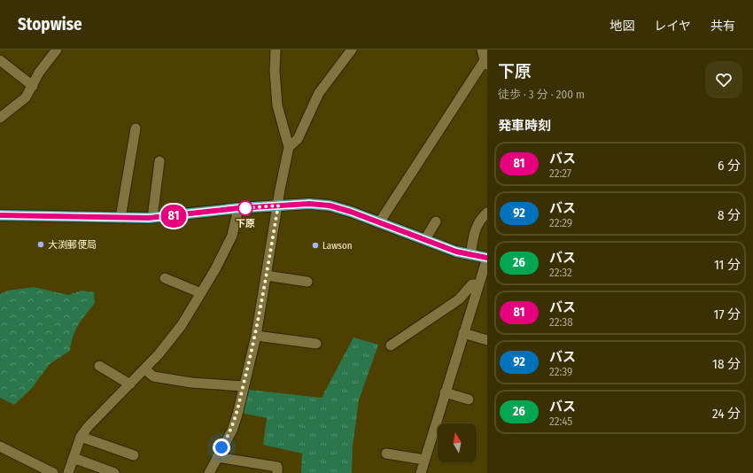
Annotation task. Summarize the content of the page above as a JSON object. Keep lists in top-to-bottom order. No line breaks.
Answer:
{"places":["下原","大渕郵便局","Lawson"],"lines":["bus line 81"],"north":"top","page":{"header":"Stopwise","nav":["地図","レイヤ","共有"],"on_map":"81","heading":[["下原","徒歩 · 3 分 · 200 m"],"発車時刻"],"list":[{"mark":"81","name":"バス","note":"22:27","value":"6 分"},{"mark":"92","name":"バス","note":"22:29","value":"8 分"},{"mark":"26","name":"バス","note":"22:32","value":"11 分"},{"mark":"81","name":"バス","note":"22:38","value":"17 分"},{"mark":"92","name":"バス","note":"22:39","value":"18 分"},{"mark":"26","name":"バス","note":"22:45","value":"24 分"}]}}
